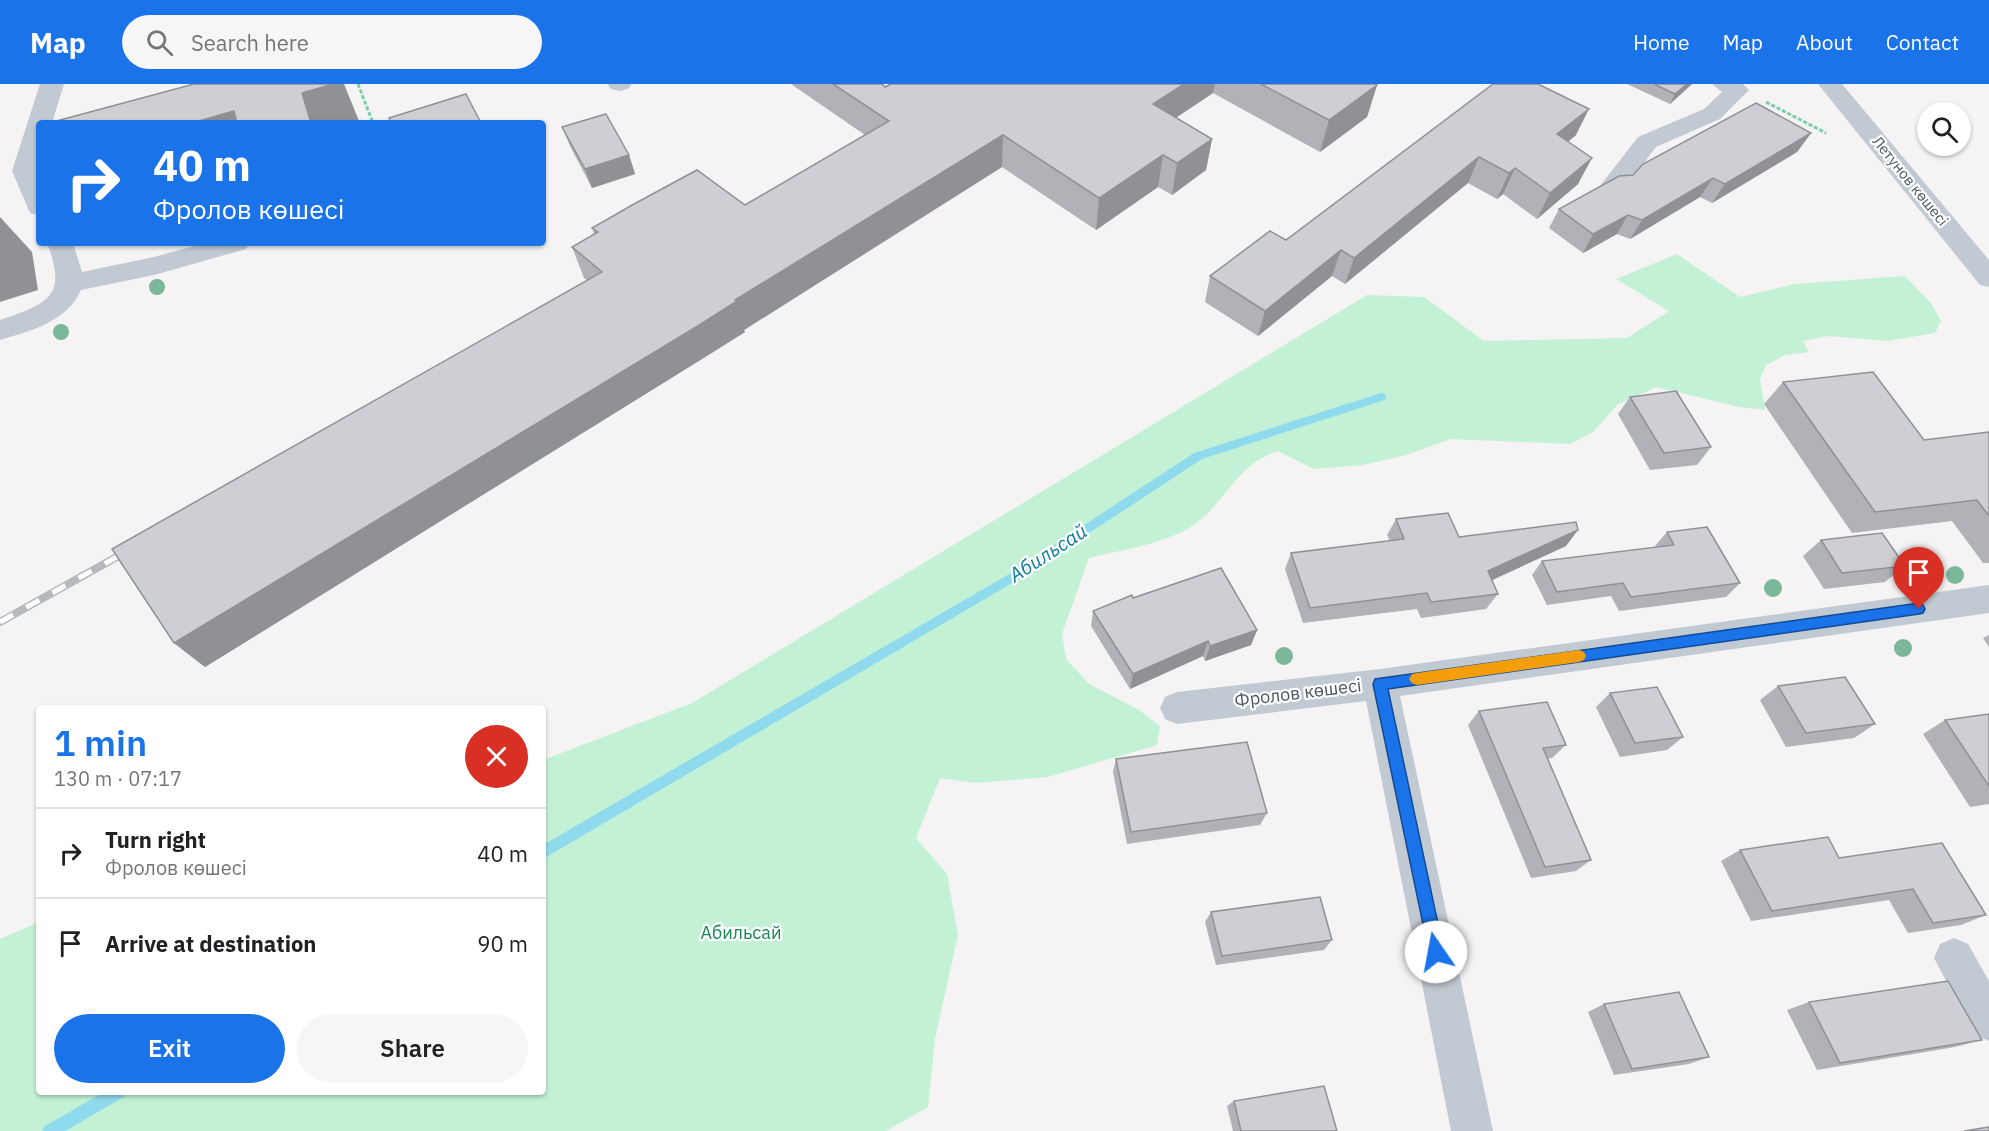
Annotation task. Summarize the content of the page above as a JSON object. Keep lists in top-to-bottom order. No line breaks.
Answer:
{"streets":{"street":["Летунов көшесі","Фролов көшесі"]},"water":["Абильсай"],"parks":["Абильсай"],"page":{"header":"Map","search":"Search here","nav":["Home","Map","About","Contact"],"turn":["40 m","Фролов көшесі"],"heading":["1 min","130 m · 07:17"],"list":[{"name":"Turn right","note":"Фролов көшесі","value":"40 m"},{"name":"Arrive at destination","value":"90 m"}],"buttons":["Exit","Share"]}}
